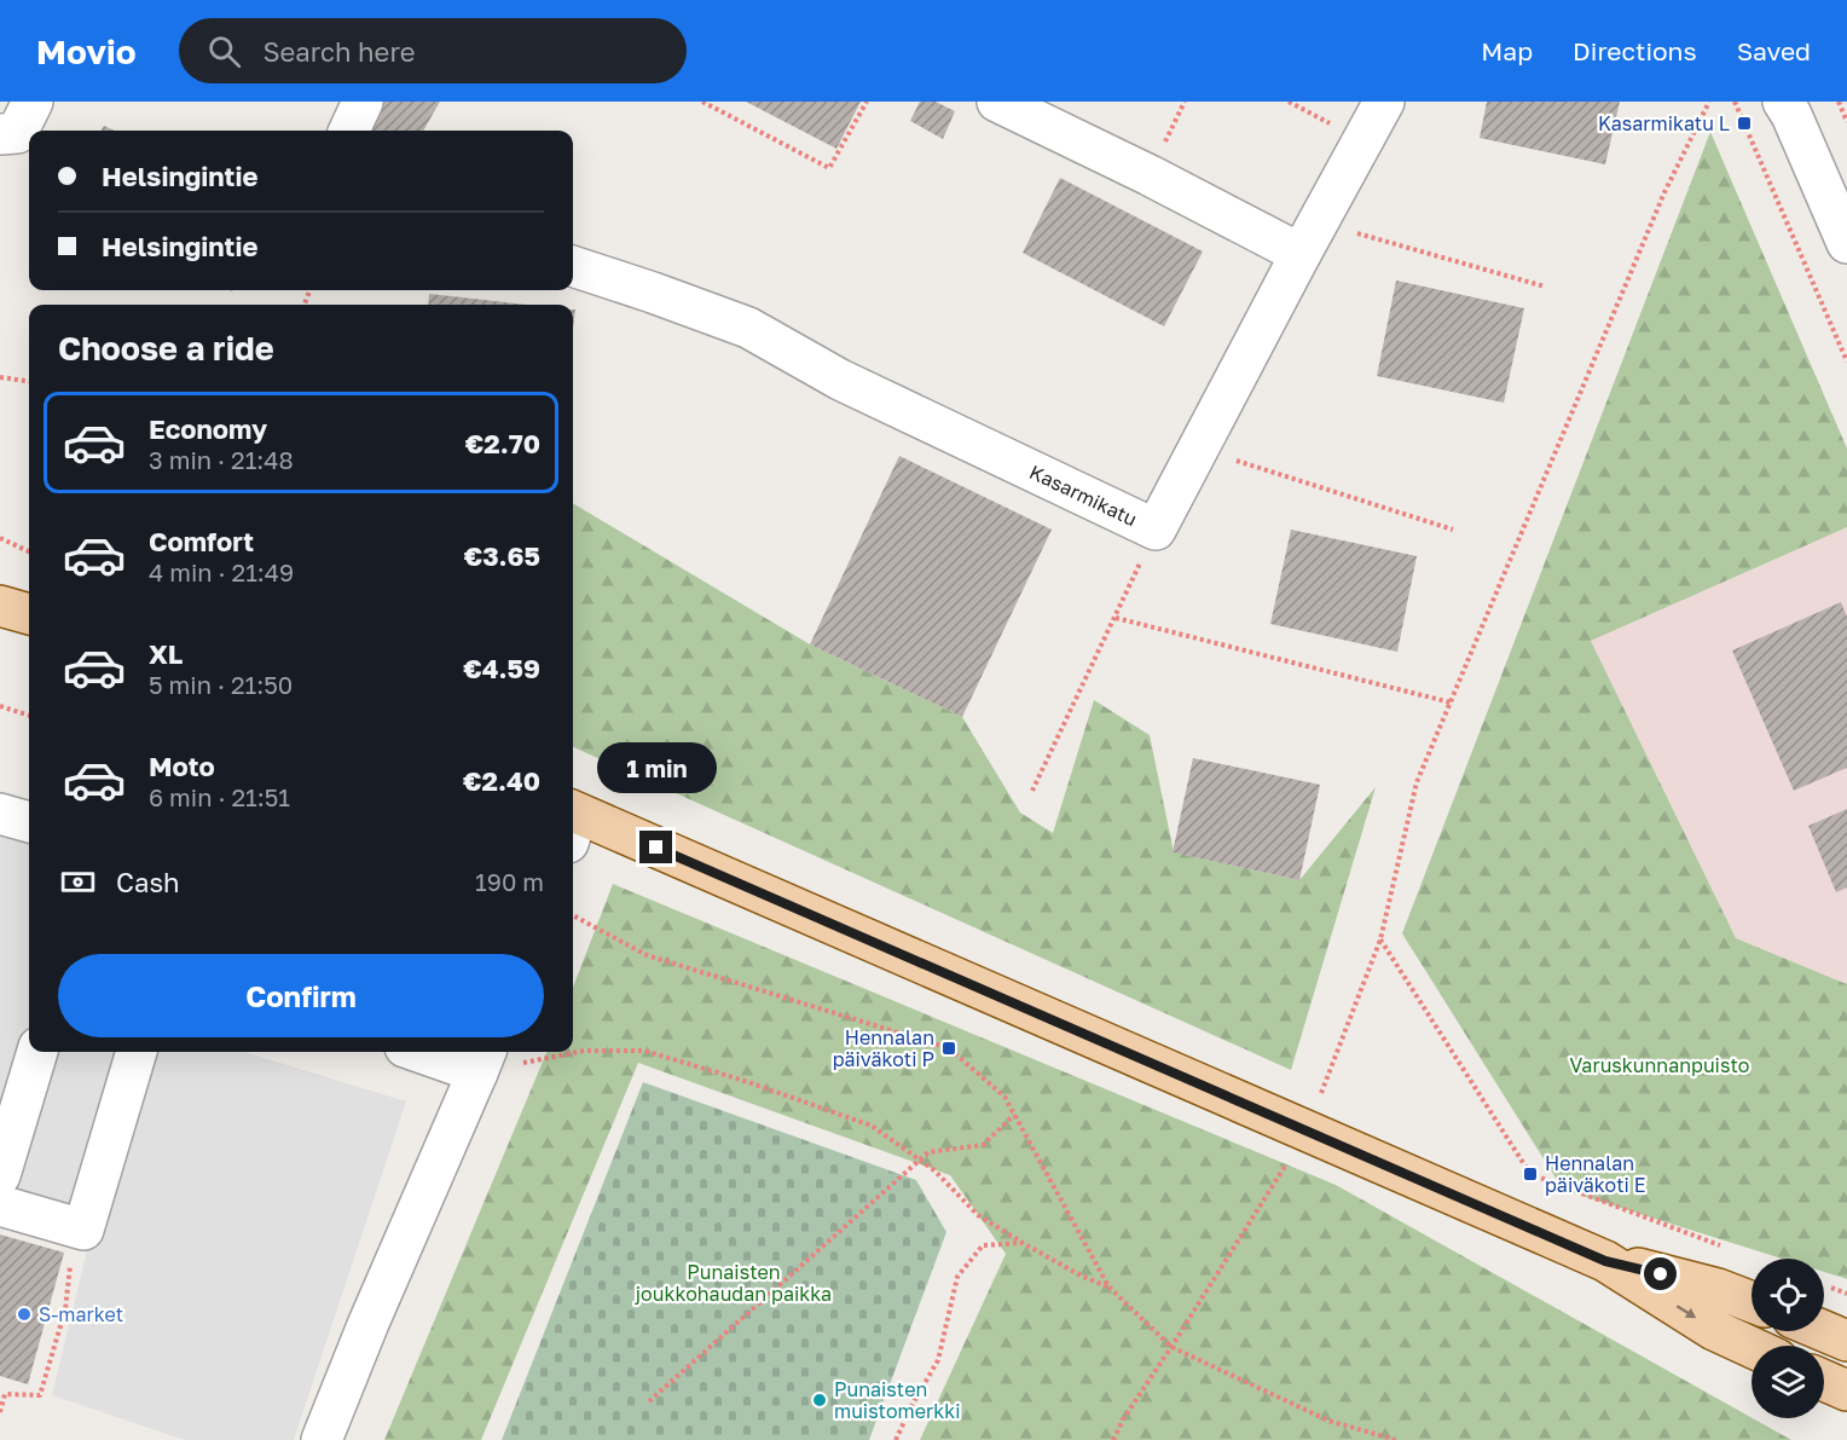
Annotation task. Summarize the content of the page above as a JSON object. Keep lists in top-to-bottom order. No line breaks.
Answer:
{"streets":{"street":["Kasarmikatu"]},"parks":["Varuskunnanpuisto","Punaisten joukkohaudan paikka"],"places":{"transit":["Kasarmikatu L","Hennalan päiväkoti P","Hennalan päiväkoti E"],"other":["S-market","Punaisten muistomerkki"]},"page":{"header":"Movio","search":"Search here","nav":["Map","Directions","Saved"],"banner":["Helsingintie","Helsingintie"],"heading":"Choose a ride","list":[{"name":"Economy","note":"3 min · 21:48","value":"€2.70"},{"name":"Comfort","note":"4 min · 21:49","value":"€3.65"},{"name":"XL","note":"5 min · 21:50","value":"€4.59"},{"name":"Moto","note":"6 min · 21:51","value":"€2.40"}],"bubble":"1 min","pay":["Cash","190 m"],"buttons":"Confirm"}}
